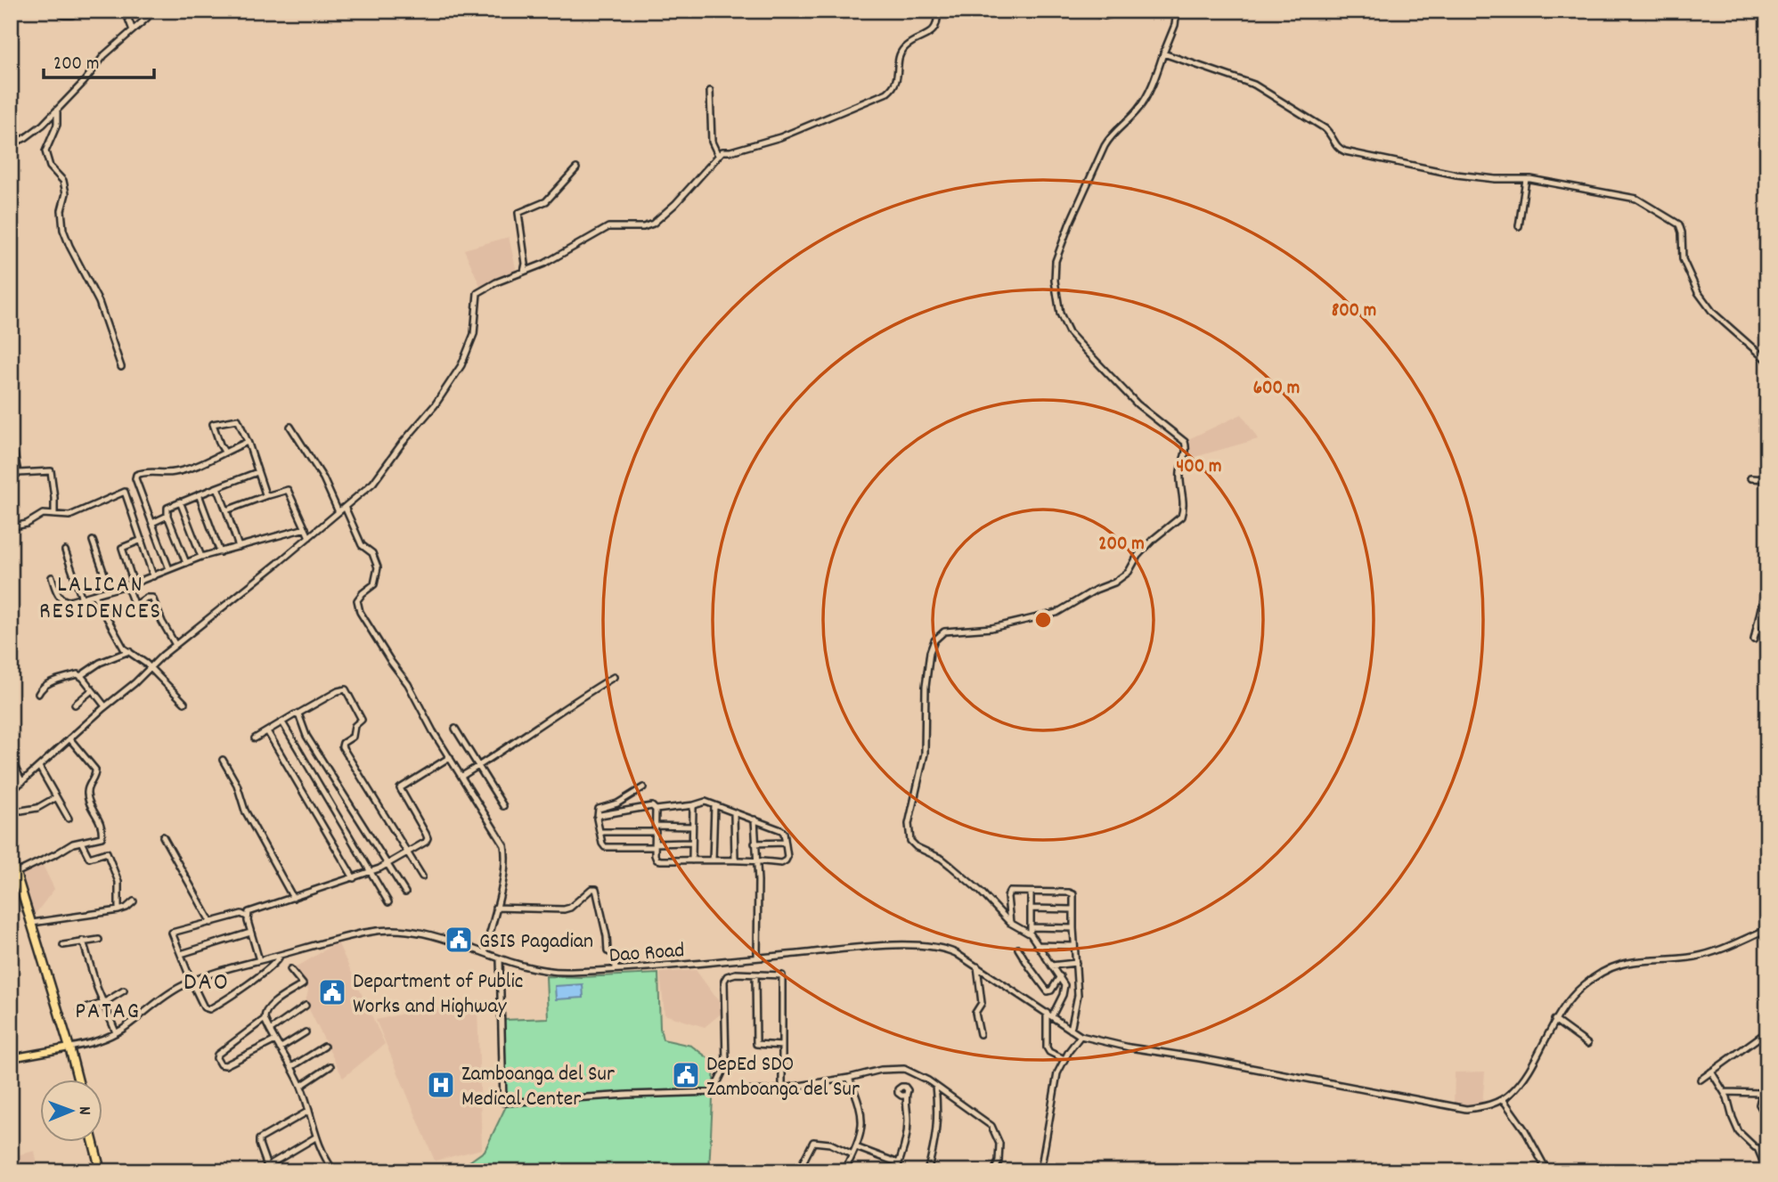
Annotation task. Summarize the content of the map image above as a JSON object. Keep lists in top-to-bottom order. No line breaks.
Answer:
{"streets":{"street":["Dao Road"]},"districts":["LALICAN RESIDENCES","DAO","PATAG"],"places":{"public building":["GSIS Pagadian","Department of Public Works and Highway","DepEd SDO Zamboanga del Sur"],"hospital":["Zamboanga del Sur Medical Center"]},"scale_bar":"200 m","north":"right","rings":["800 m","600 m","400 m","200 m"]}
